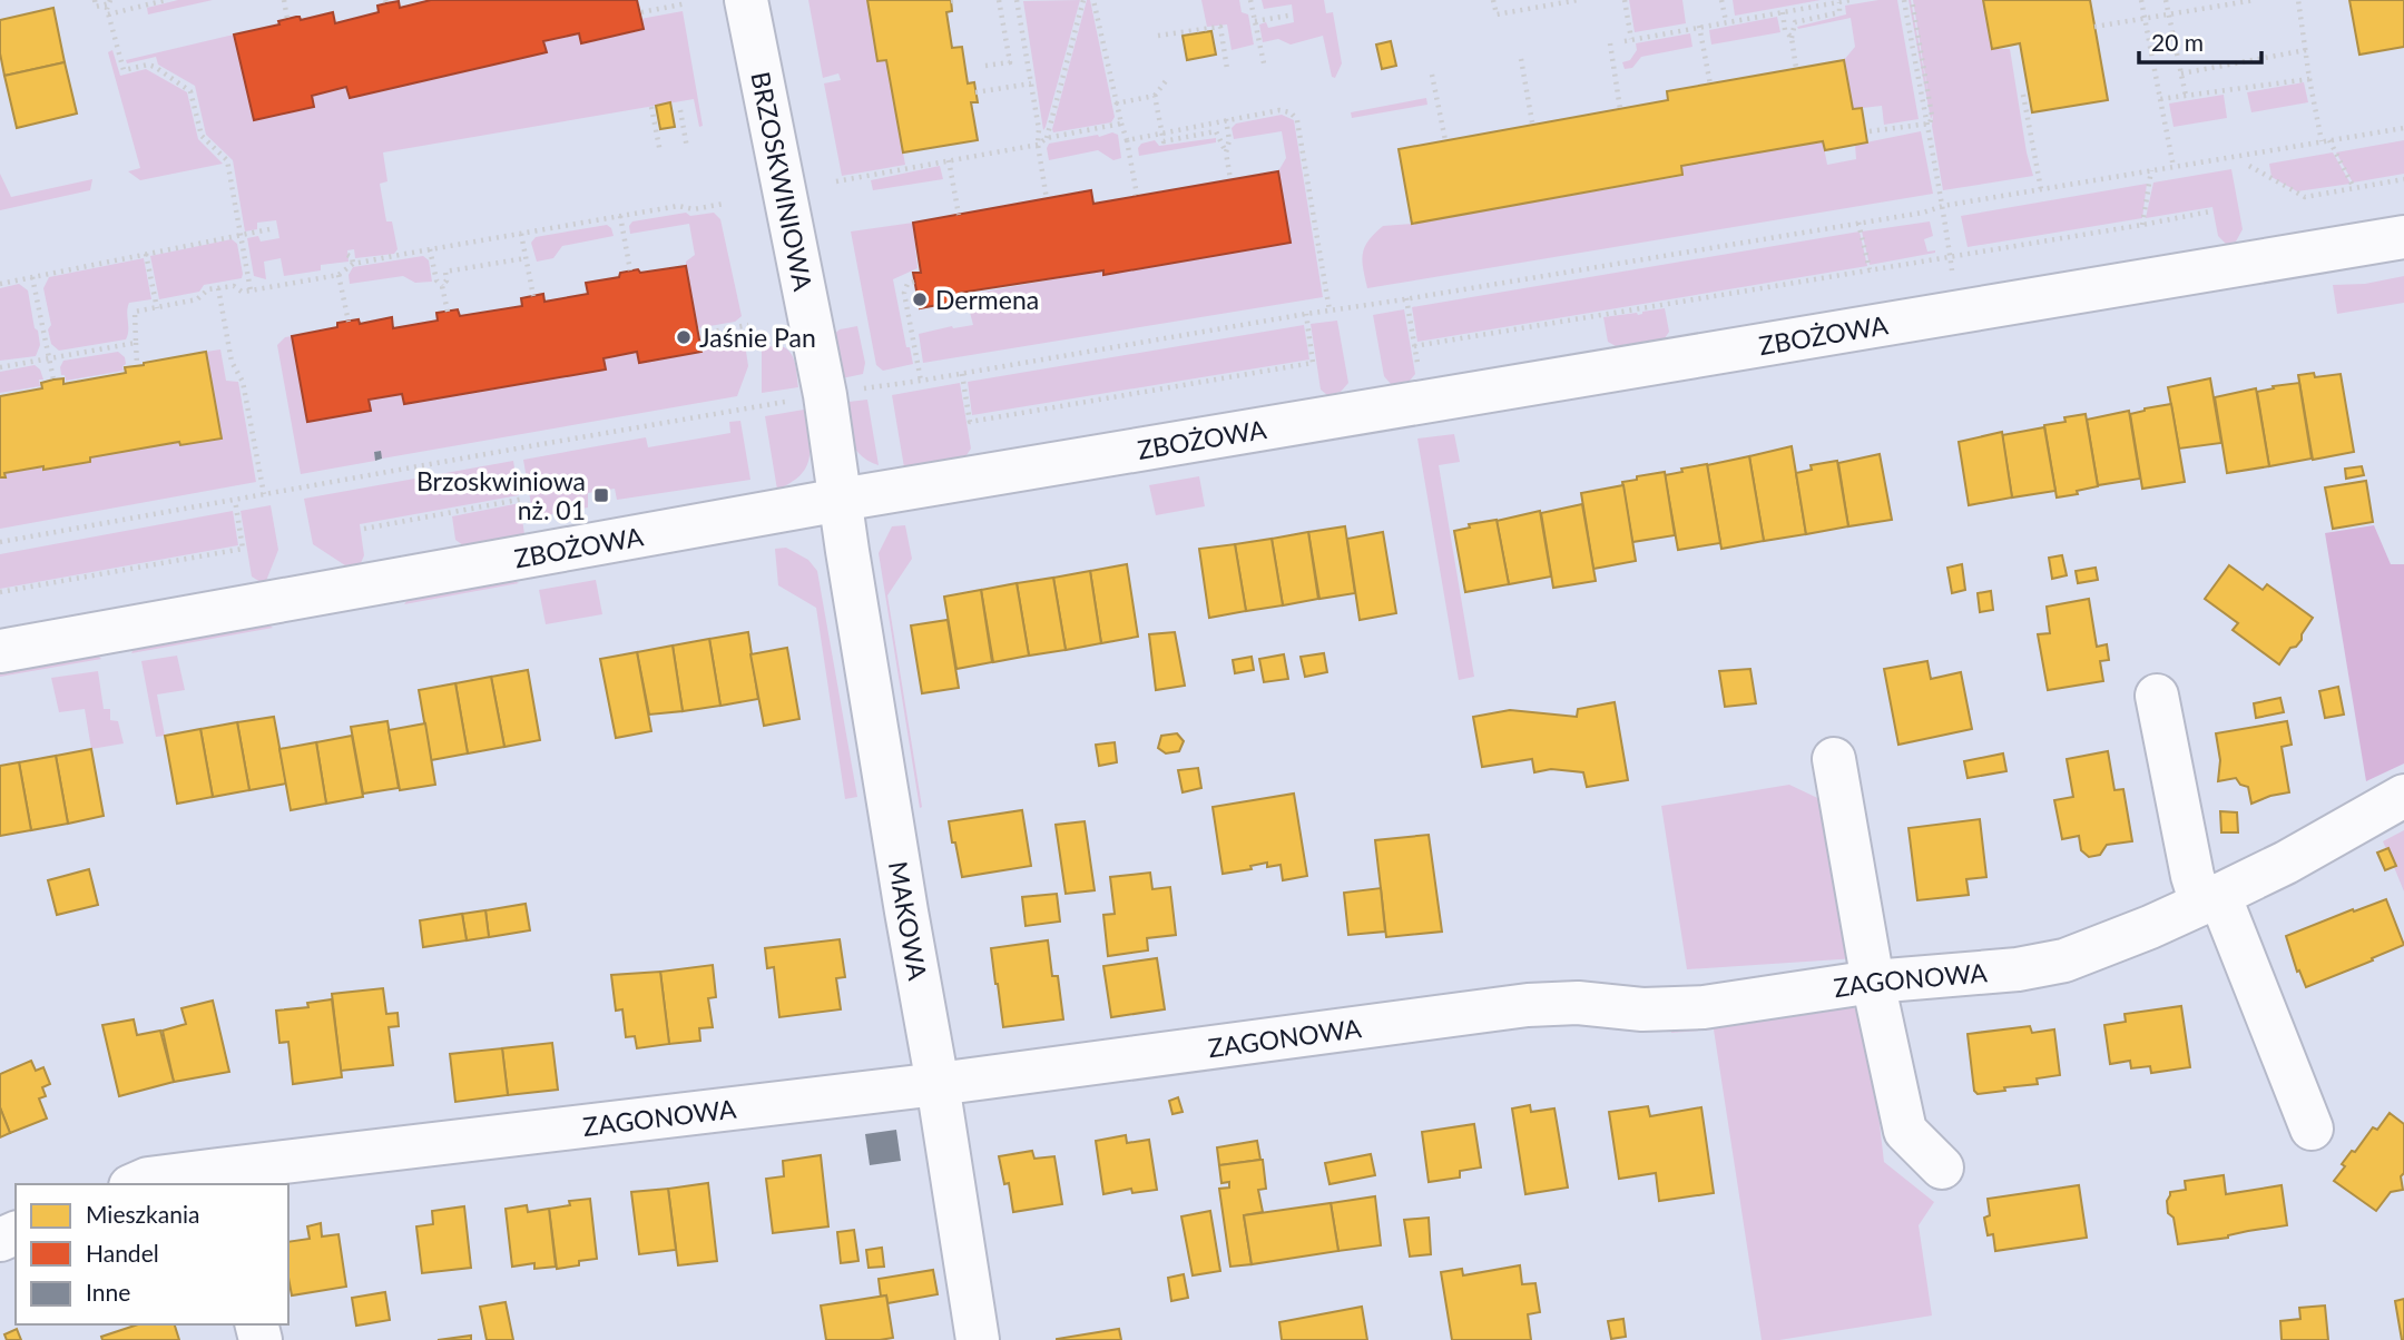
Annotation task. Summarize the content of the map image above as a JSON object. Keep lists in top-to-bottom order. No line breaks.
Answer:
{"streets":{"street":["BRZOSKWINIOWA","ZBOŻOWA","MAKOWA","ZAGONOWA"]},"crossings":[["BRZOSKWINIOWA","ZBOŻOWA"],["BRZOSKWINIOWA","MAKOWA"],["ZBOŻOWA","MAKOWA"],["MAKOWA","ZAGONOWA"]],"places":{"other":["Dermena","Jaśnie Pan"],"transit":["Brzoskwiniowa nż. 01"]},"legend":["Mieszkania","Handel","Inne"],"scale_bar":"20 m"}
